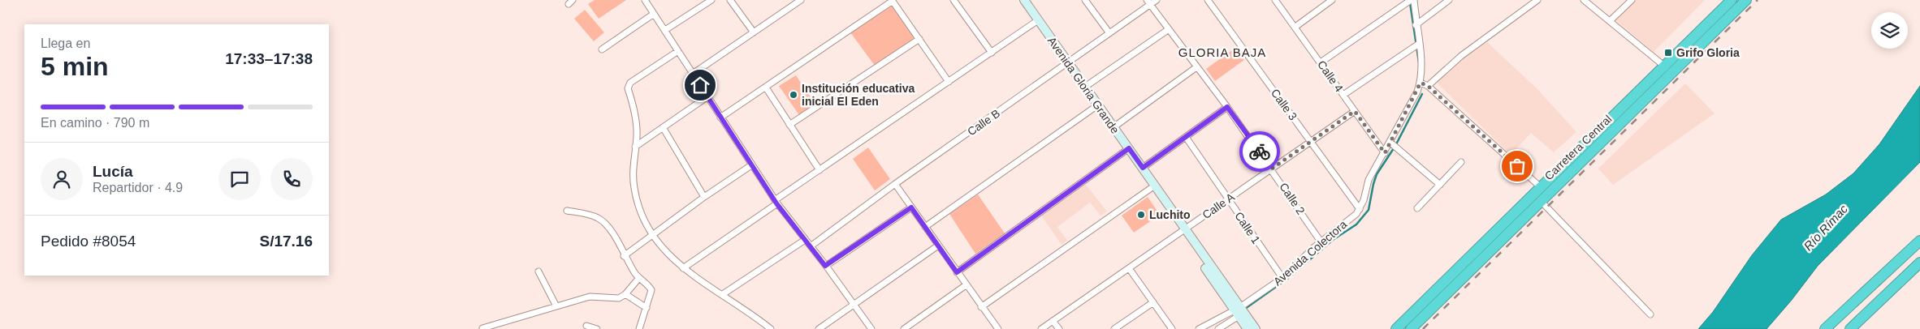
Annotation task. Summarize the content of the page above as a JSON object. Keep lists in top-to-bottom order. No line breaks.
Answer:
{"streets":{"highway":["Carretera Central"],"street":["Calle 4","Avenida Gloria Grande","Calle 3","Calle B","Calle 2","Calle A","Calle 1","Avenida Colectora"]},"crossings":[["Calle 4","Calle A"],["Avenida Gloria Grande","Calle B"],["Avenida Gloria Grande","Calle A"],["Avenida Gloria Grande","Avenida Colectora"],["Calle 3","Calle A"],["Calle 3","Avenida Colectora"],["Calle B","Calle 2"],["Calle 2","Calle A"],["Calle 2","Avenida Colectora"],["Calle A","Calle 1"],["Calle 1","Avenida Colectora"]],"districts":["GLORIA BAJA"],"water":["Río Rímac"],"places":{"transit":["Grifo Gloria"],"other":["Institución educativa inicial El Eden","Luchito"]},"page":{"heading":["5 min","Llega en","17:33–17:38"],"panel":["Lucía","Repartidor · 4.9","Pedido #8054","S/17.16"],"bar":"En camino · 790 m"}}
